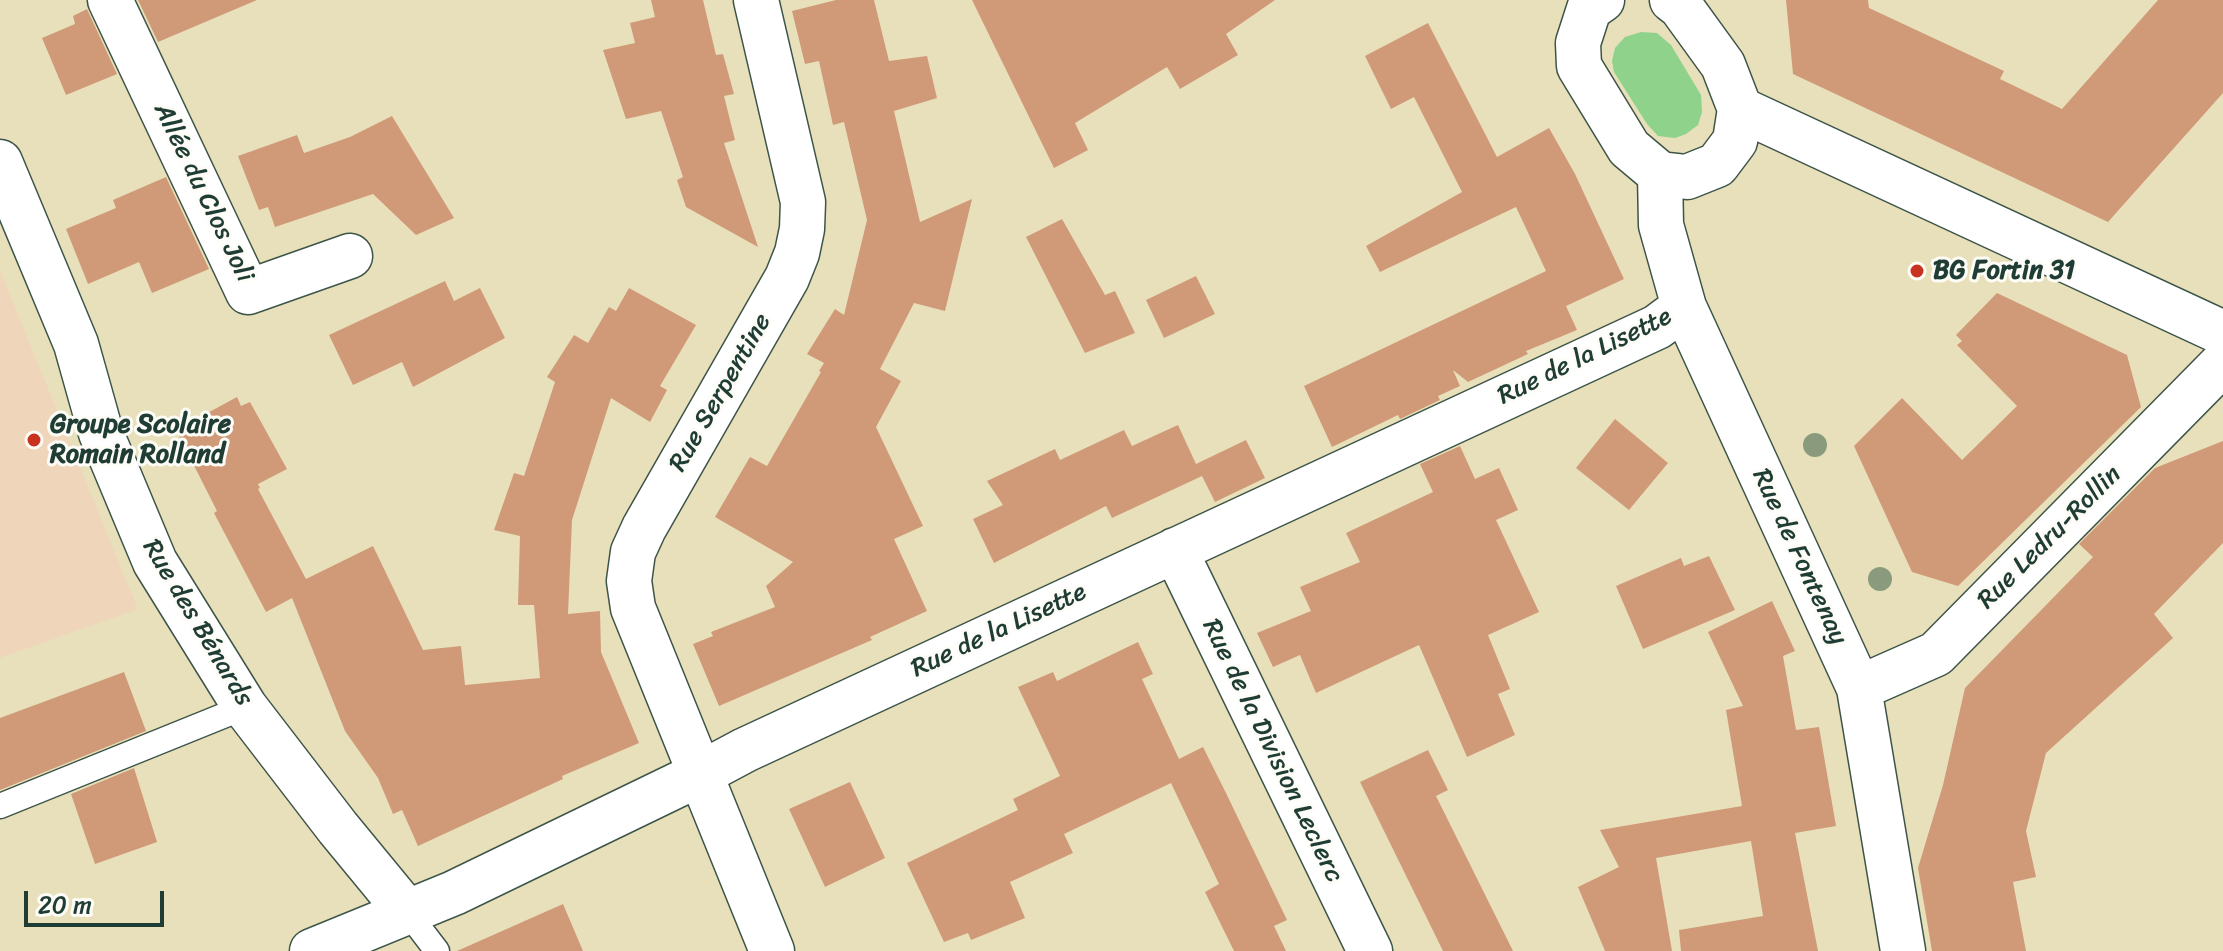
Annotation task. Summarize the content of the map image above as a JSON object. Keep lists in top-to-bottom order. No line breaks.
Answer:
{"streets":{"street":["Allée du Clos Joli","Rue de la Lisette","Rue Serpentine","Rue Ledru-Rollin","Rue de Fontenay","Rue des Bénards","Rue de la Division Leclerc"]},"crossings":[["Rue de la Lisette","Rue Serpentine"],["Rue de la Lisette","Rue de Fontenay"],["Rue de la Lisette","Rue des Bénards"],["Rue de la Lisette","Rue de la Division Leclerc"],["Rue Ledru-Rollin","Rue de Fontenay"]],"places":["BG Fortin 31","Groupe Scolaire Romain Rolland"],"scale_bar":"20 m"}
